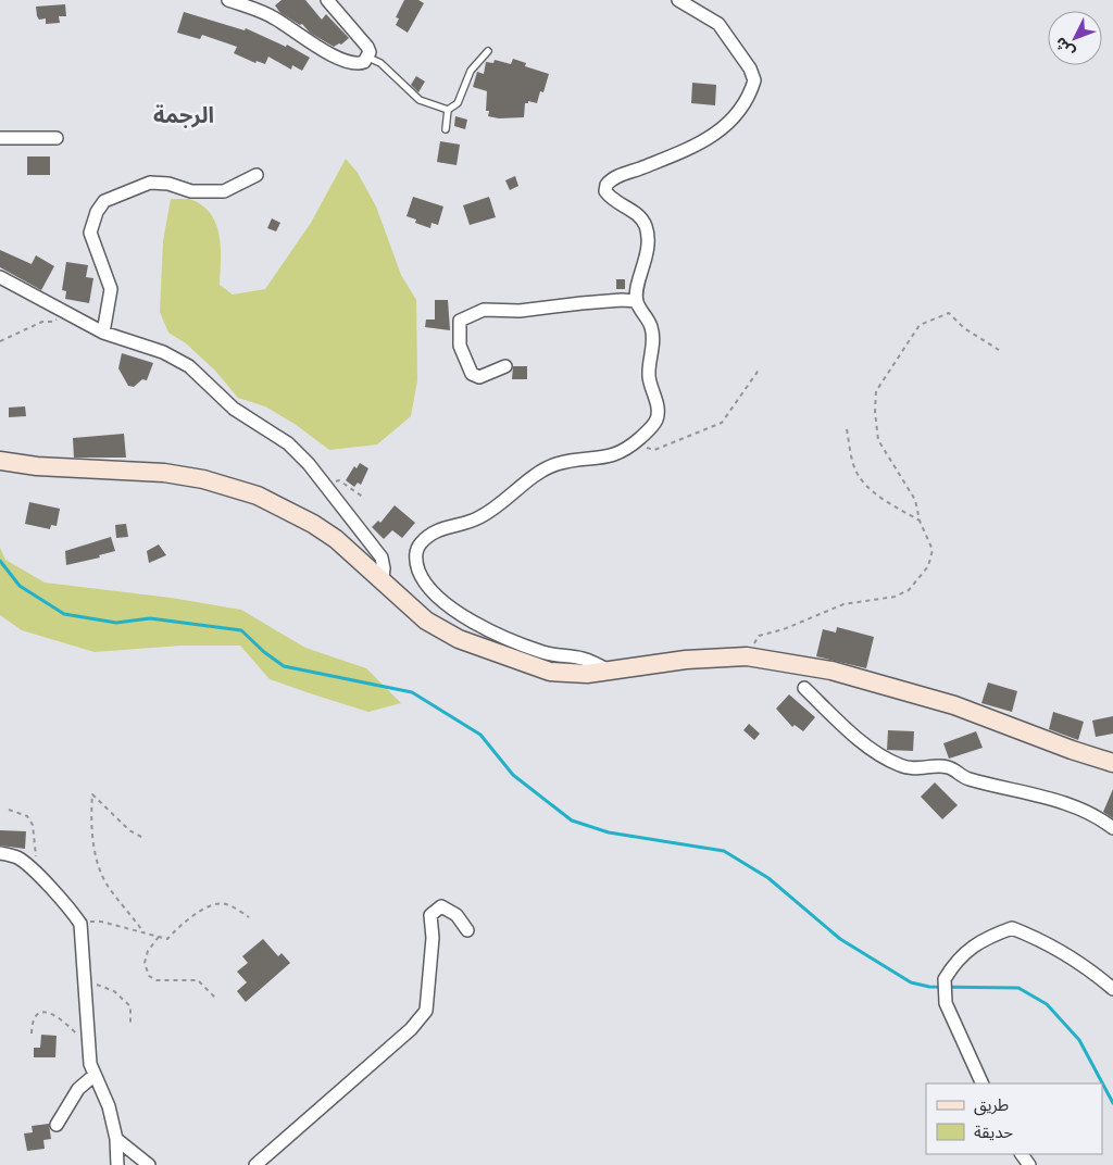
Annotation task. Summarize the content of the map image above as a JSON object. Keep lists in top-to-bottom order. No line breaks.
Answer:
{"districts":["الرجمة"],"legend":["طريق","حديقة"],"north":"bottom left"}
